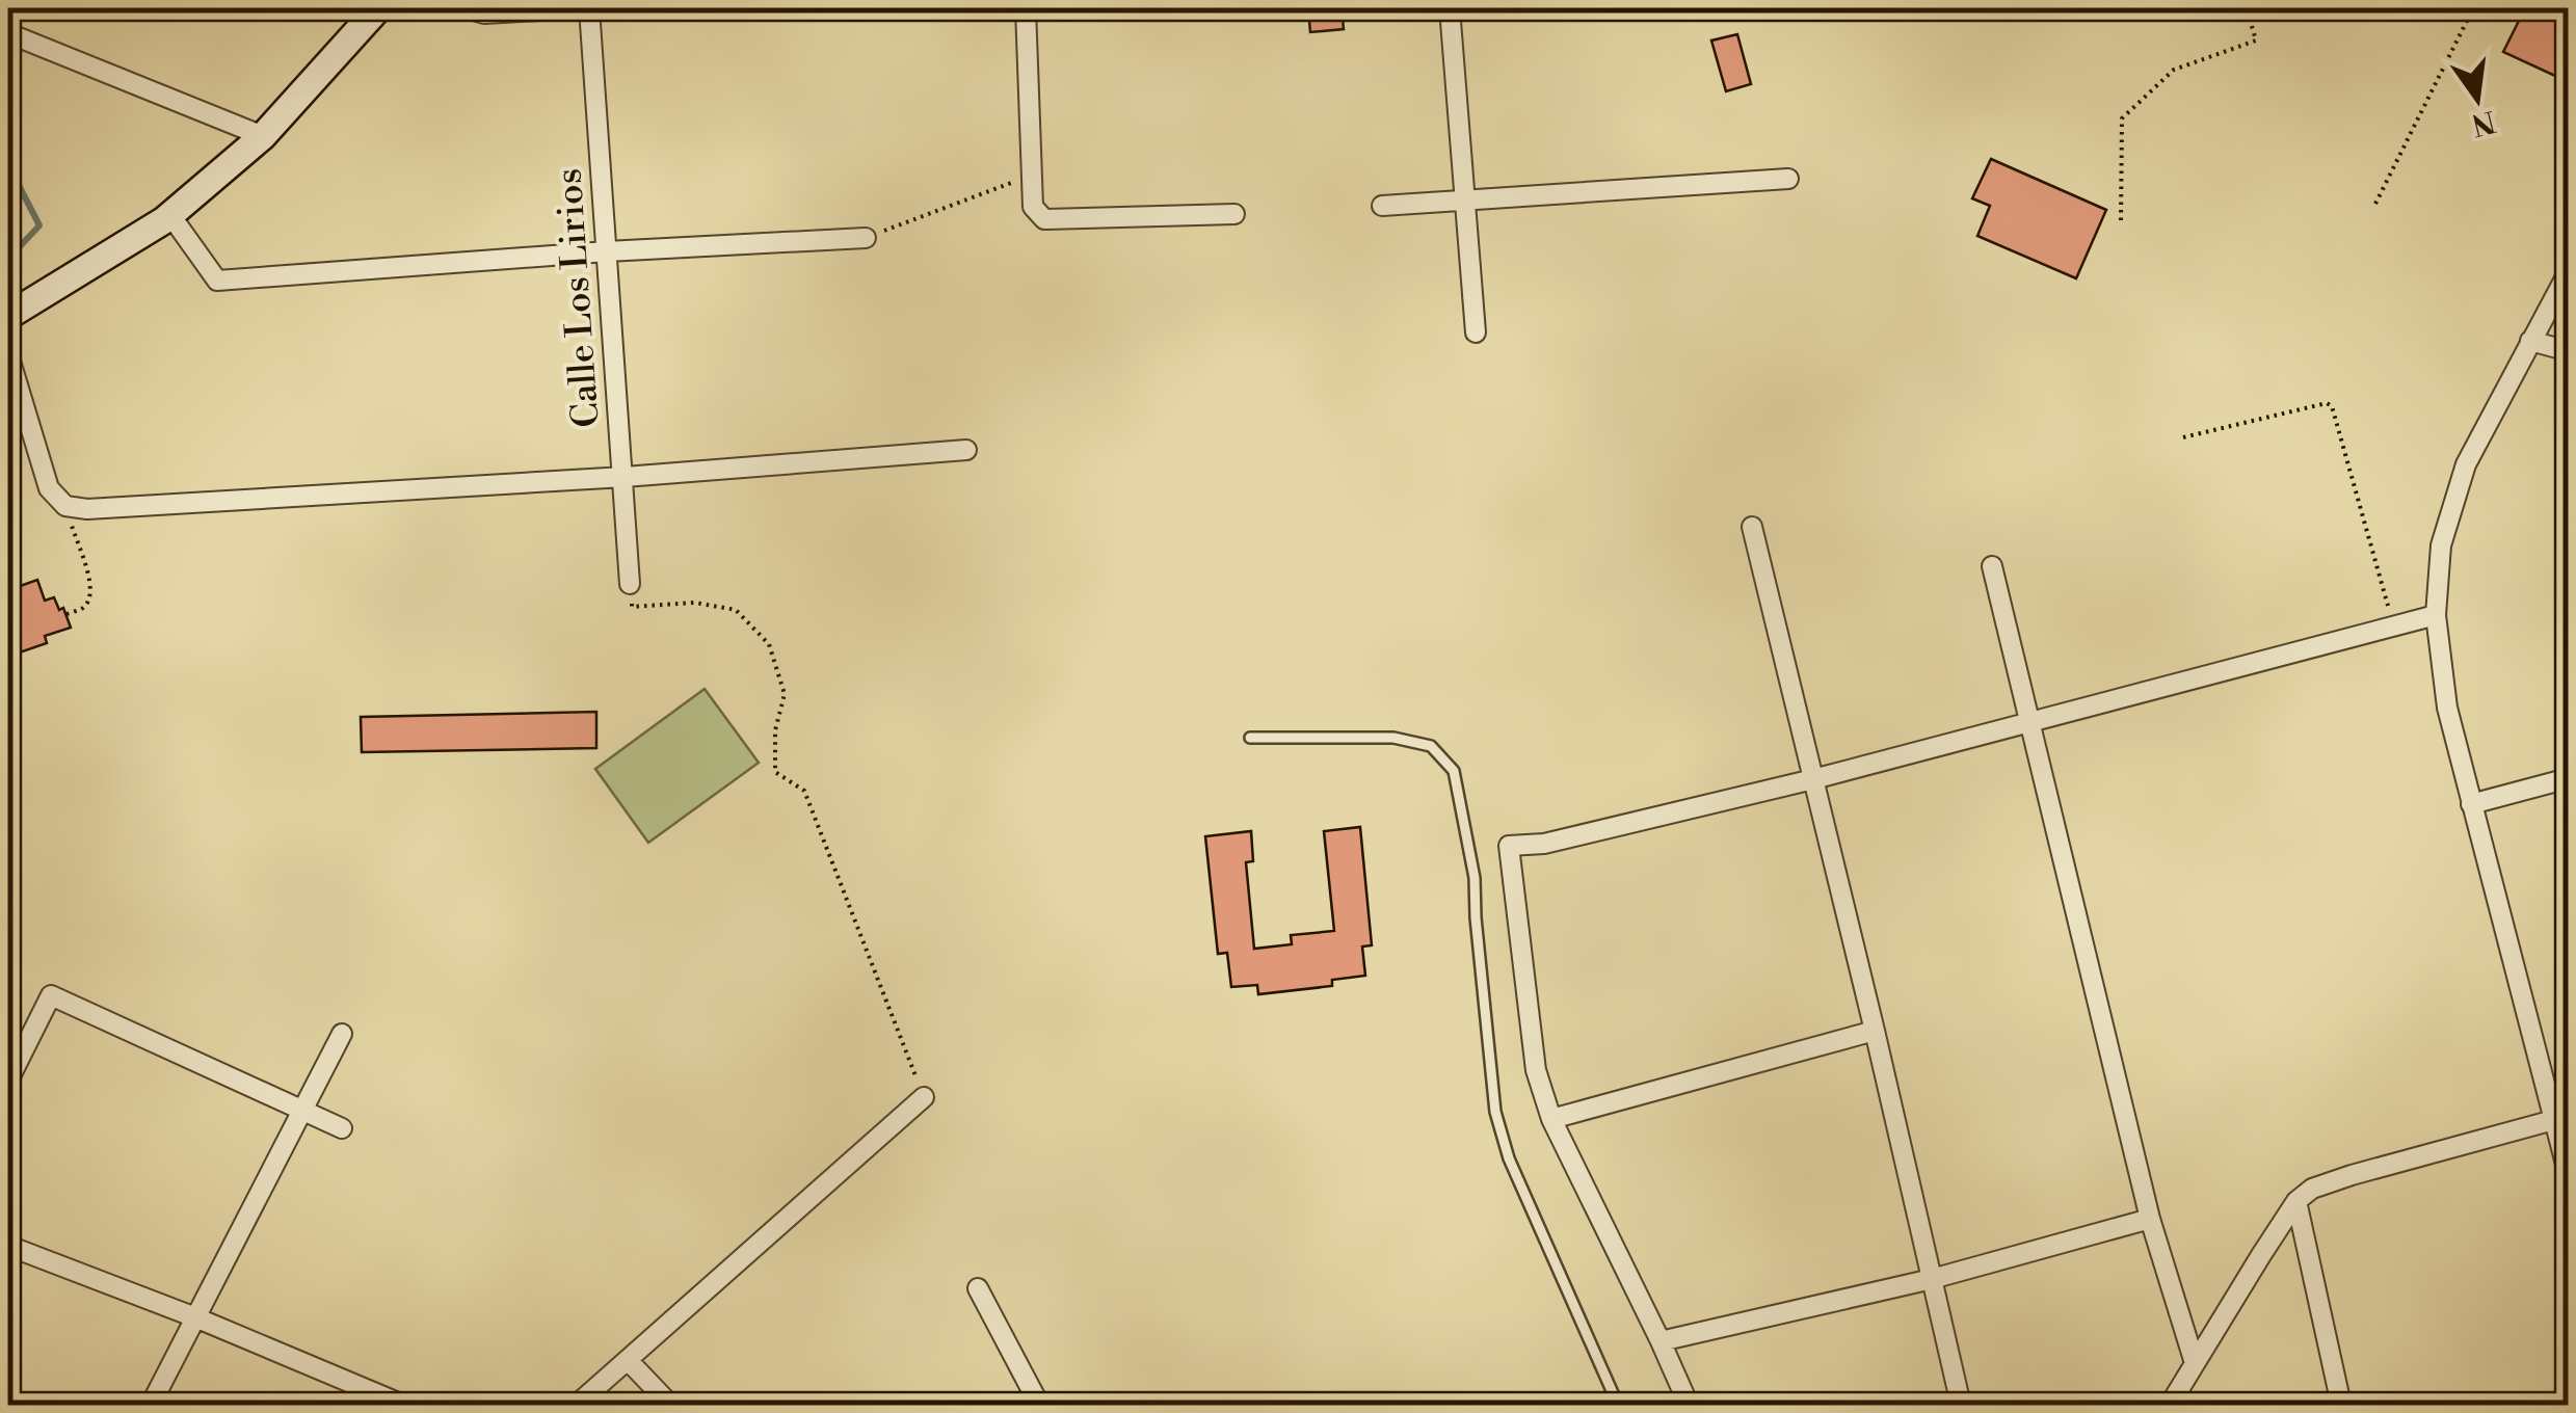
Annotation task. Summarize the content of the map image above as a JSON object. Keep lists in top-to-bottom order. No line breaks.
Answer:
{"streets":{"street":["Calle Los Lirios"]},"north":"bottom"}
